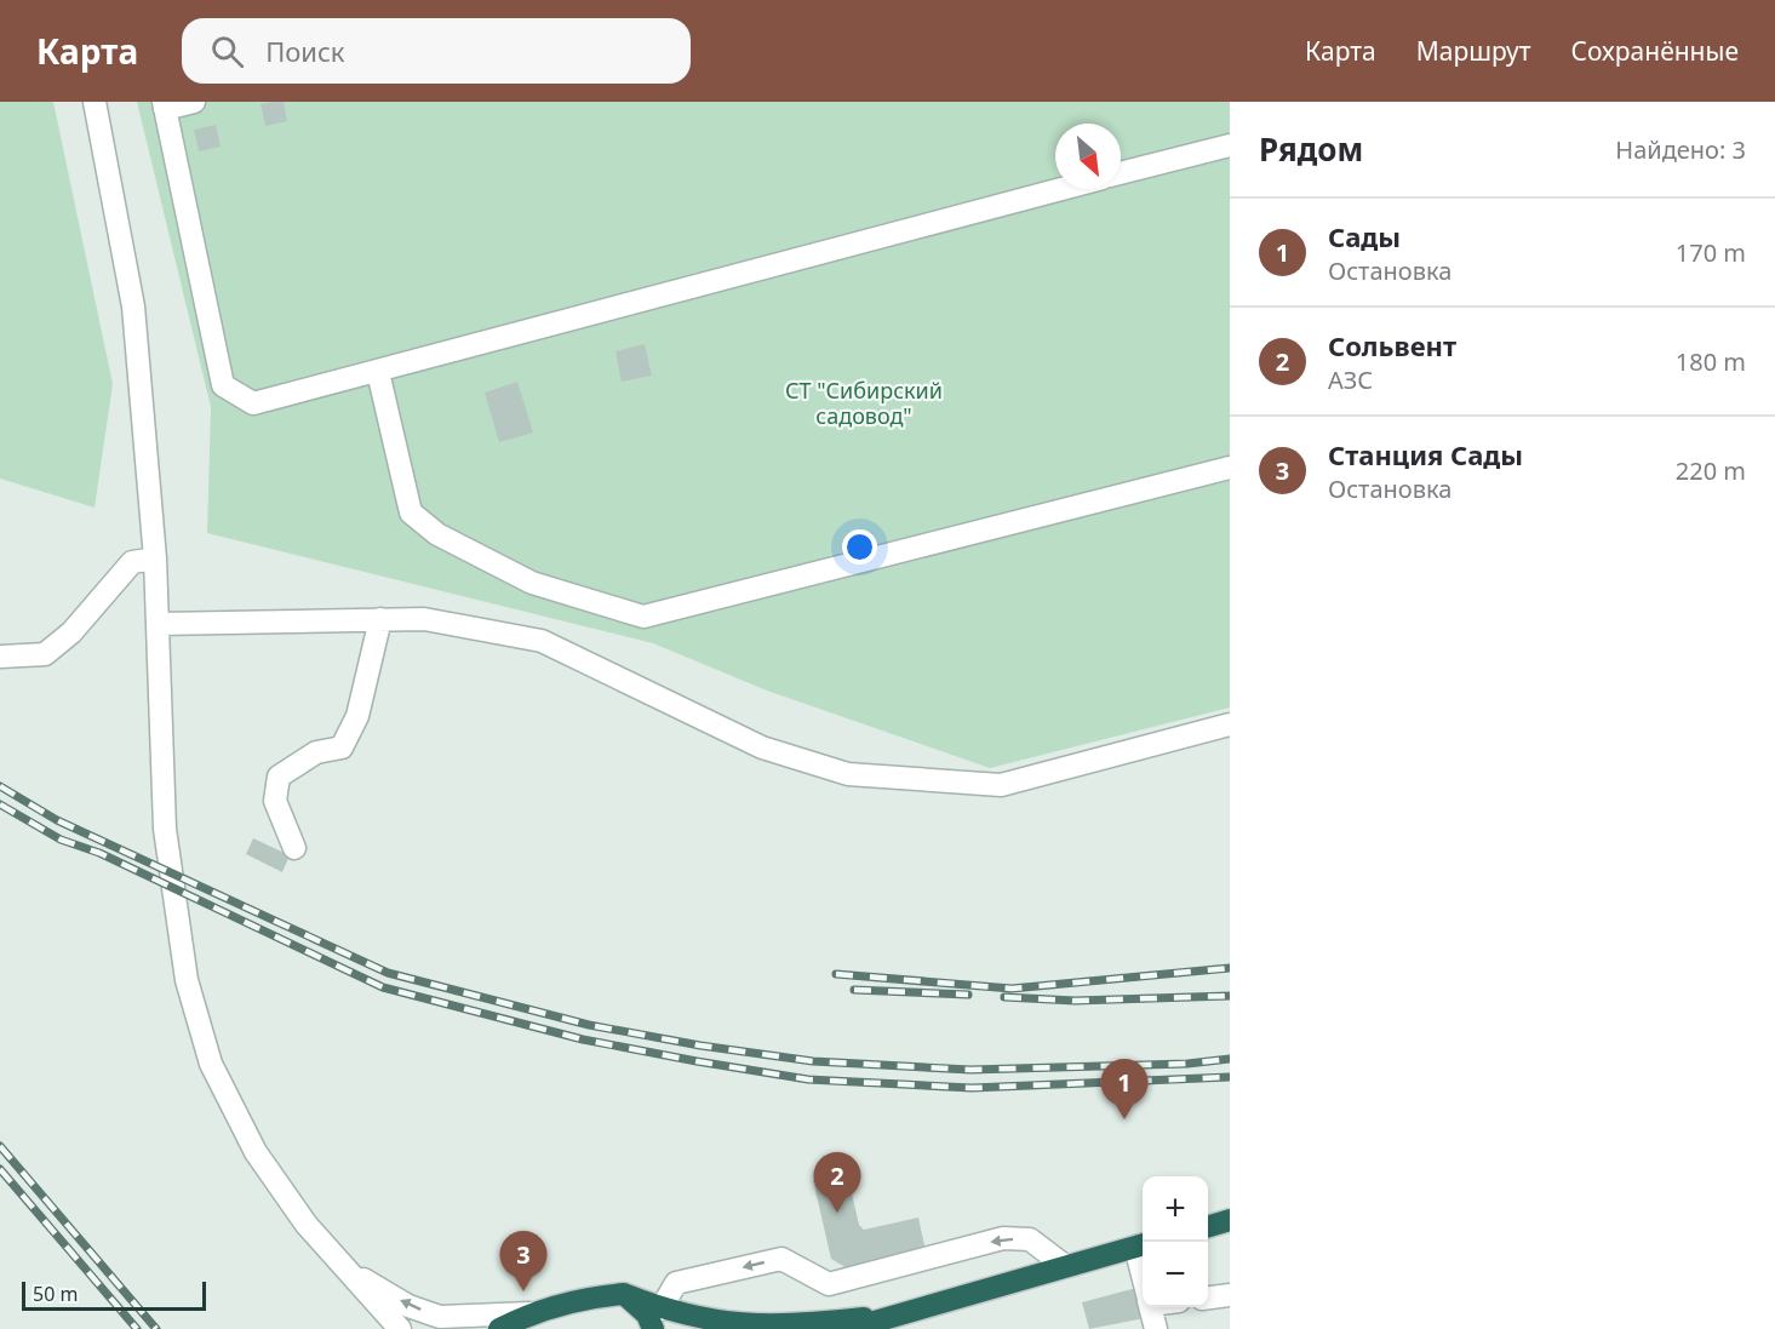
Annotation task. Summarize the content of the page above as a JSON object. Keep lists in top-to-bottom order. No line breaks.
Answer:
{"parks":["СТ \"Сибирский садовод\""],"scale_bar":"50 m","north":"bottom right","page":{"header":"Карта","search":"Поиск","nav":["Карта","Маршрут","Сохранённые"],"heading":["Рядом","Найдено: 3"],"list":[{"mark":"1","name":"Сады","note":"Остановка","value":"170 m"},{"mark":"2","name":"Сольвент","note":"АЗС","value":"180 m"},{"mark":"3","name":"Станция Сады","note":"Остановка","value":"220 m"}],"pins":["1","2","3"],"map_buttons":["+","−"],"scale":"50 m"}}
